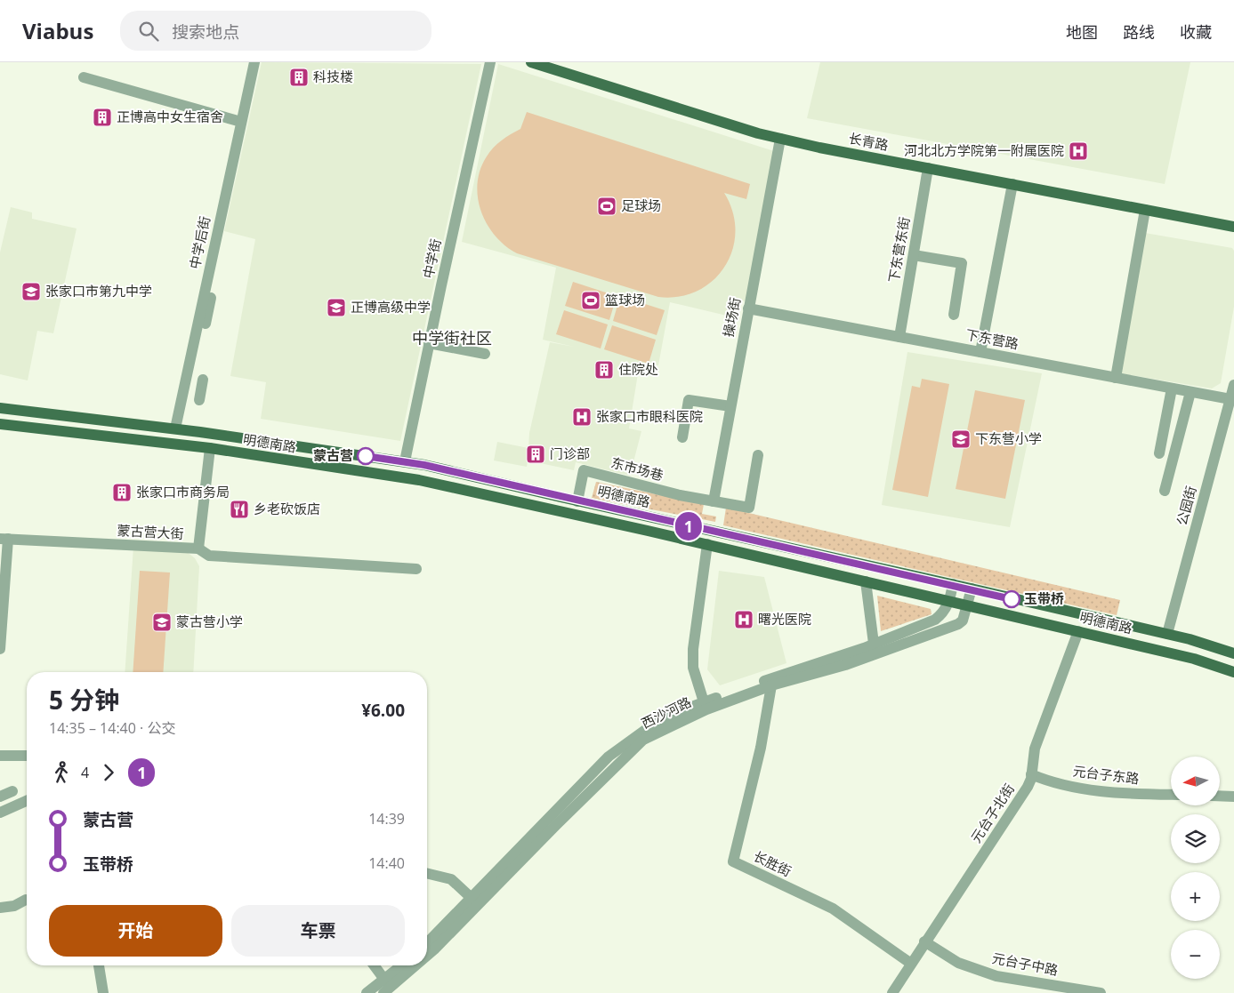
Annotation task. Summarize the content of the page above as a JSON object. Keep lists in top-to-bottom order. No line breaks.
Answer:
{"streets":{"main road":["长青路","明德南路"],"street":["中学后街","下东营东街","中学街","操场街","下东营路","东市场巷","公园街","蒙古营大街","西沙河路","元台子东路","元台子北街","长胜街","元台子中路"]},"crossings":[["长青路","下东营东街"],["长青路","操场街"],["中学后街","明德南路"],["下东营东街","下东营路"],["中学街","明德南路"],["操场街","下东营路"],["操场街","东市场巷"],["下东营路","公园街"],["明德南路","东市场巷"],["明德南路","公园街"],["明德南路","蒙古营大街"],["明德南路","西沙河路"],["明德南路","元台子北街"],["西沙河路","长胜街"],["元台子东路","元台子北街"],["元台子北街","长胜街"],["元台子北街","元台子中路"]],"districts":["中学街社区"],"places":{"building":["科技楼","正博高中女生宿舍","住院处","门诊部","张家口市商务局"],"hospital":["河北北方学院第一附属医院","张家口市眼科医院","曙光医院"],"sports":["足球场","篮球场"],"school or university":["张家口市第九中学","正博高级中学","下东营小学","蒙古营小学"],"other":["蒙古营","玉带桥"],"restaurant":["乡老砍饭店"]},"lines":["bus line 1"],"north":"left","page":{"header":"Viabus","search":"搜索地点","nav":["地图","路线","收藏"],"on_map":"1","heading":["5 分钟","14:35 – 14:40 · 公交","¥6.00"],"legs":["4","1"],"map_buttons":["+","−"],"list":[{"name":"蒙古营","value":"14:39"},{"name":"玉带桥","value":"14:40"}],"buttons":["开始","车票"]}}
